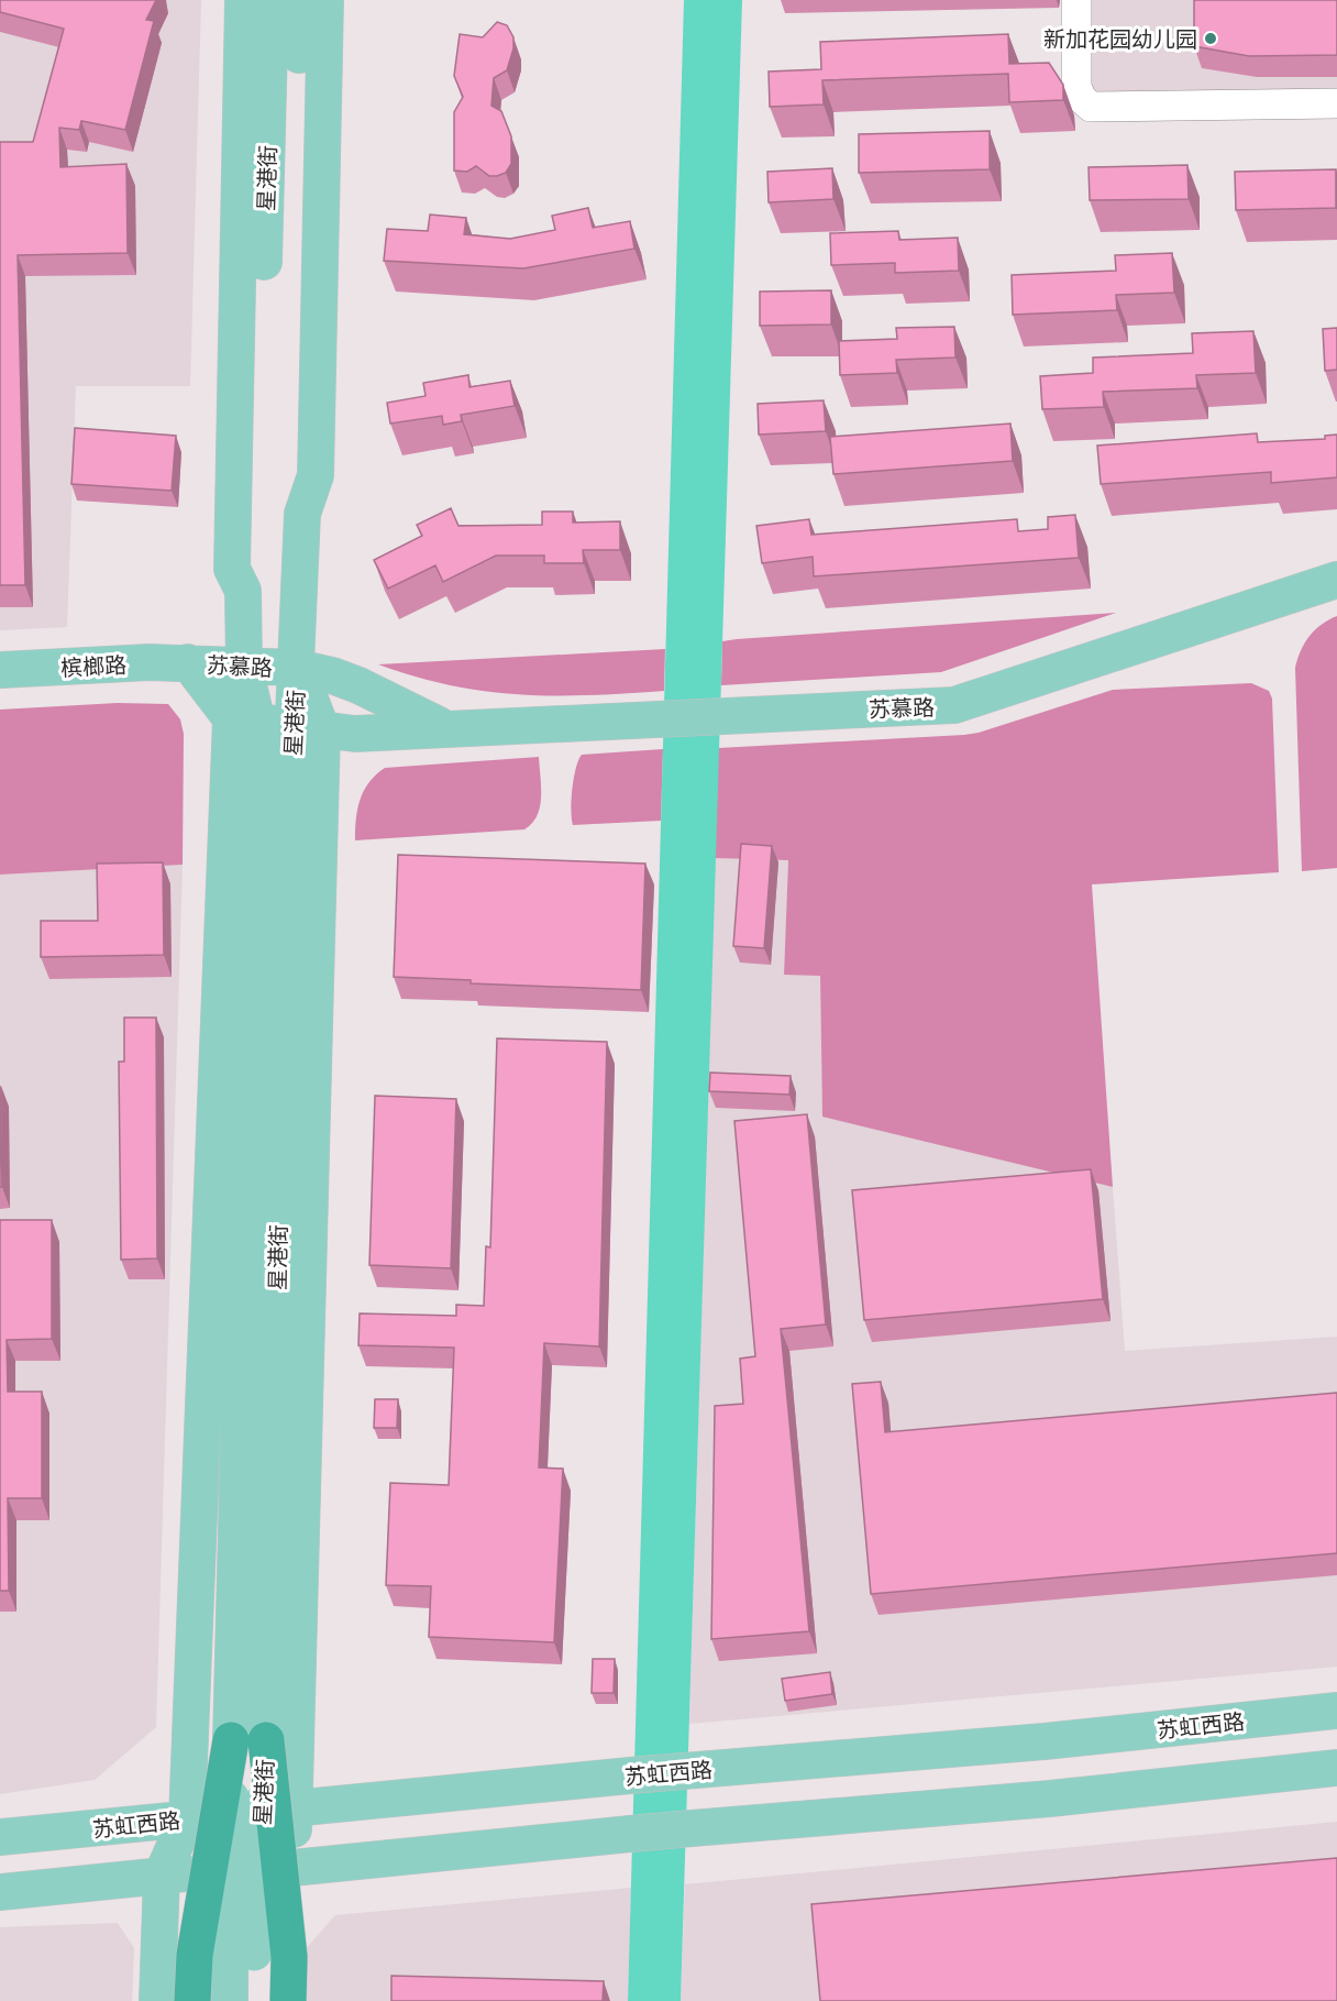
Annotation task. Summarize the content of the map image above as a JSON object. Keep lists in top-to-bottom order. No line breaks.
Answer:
{"streets":{"main road":["星港街","槟榔路","苏慕路","苏虹西路"]},"crossings":[["星港街","苏慕路"],["槟榔路","苏慕路"]],"places":["新加花园幼儿园"]}
